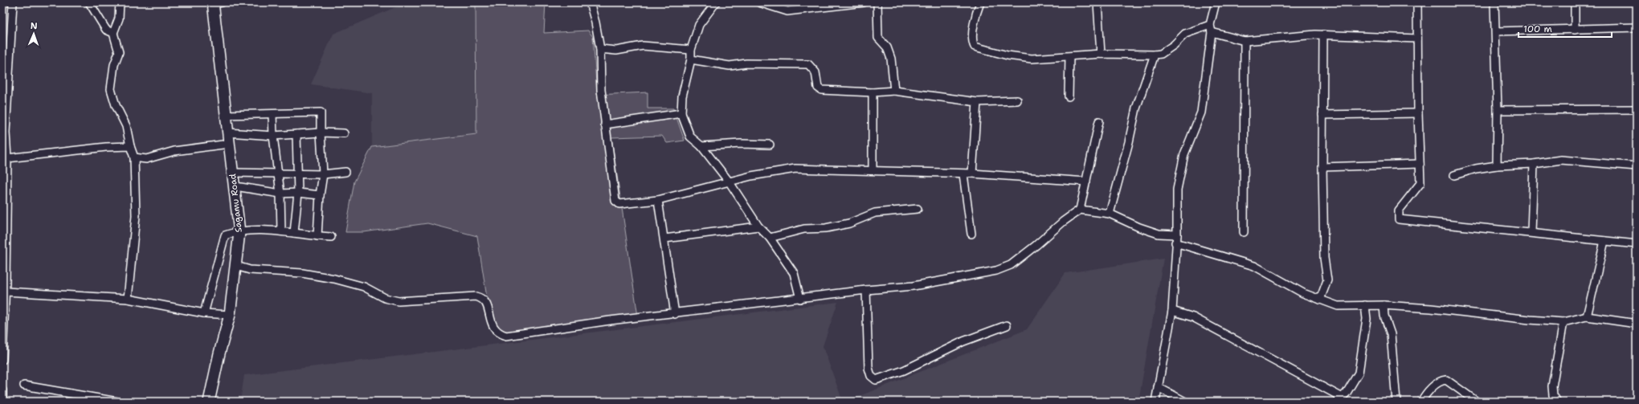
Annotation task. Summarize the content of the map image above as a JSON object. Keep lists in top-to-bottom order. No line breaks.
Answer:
{"streets":{"highway":["Sagamu Road"]},"scale_bar":"100 m","north":"top"}
